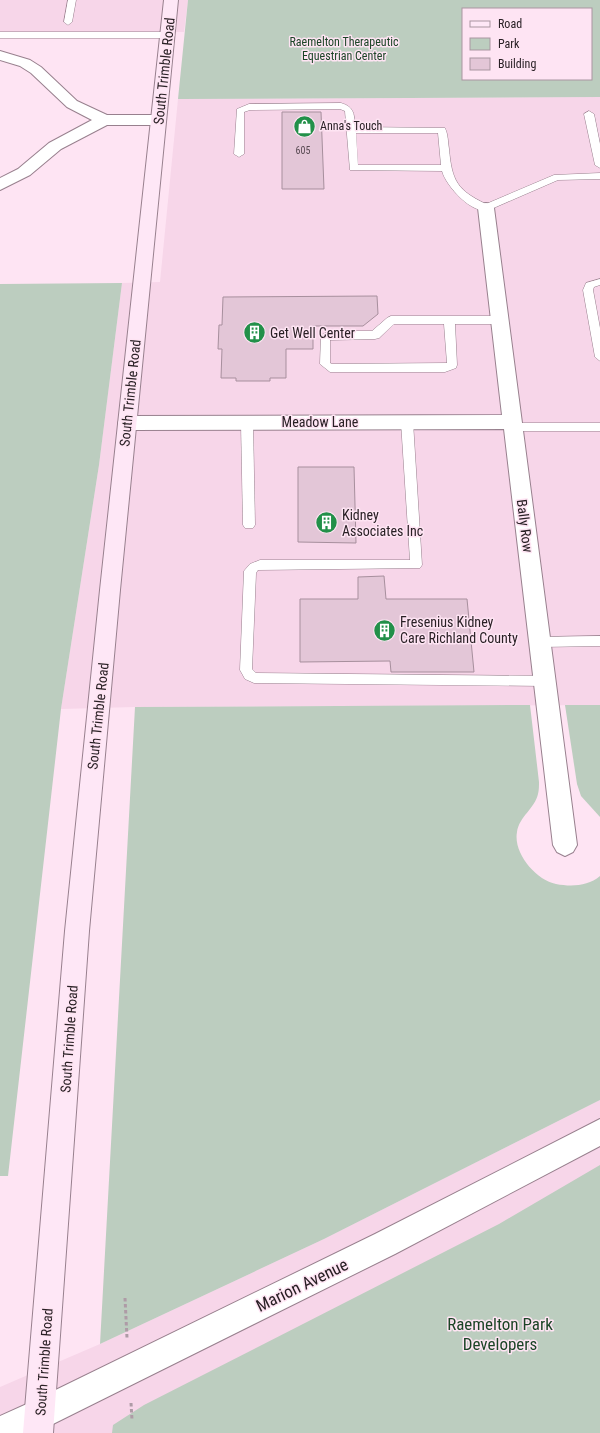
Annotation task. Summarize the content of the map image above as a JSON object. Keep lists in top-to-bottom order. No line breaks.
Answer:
{"streets":{"main road":["South Trimble Road"],"street":["Meadow Lane","Bally Row","Marion Avenue"]},"crossings":[["South Trimble Road","Meadow Lane"],["South Trimble Road","Marion Avenue"],["Meadow Lane","Bally Row"]],"parks":["Raemelton Therapeutic Equestrian Center","Raemelton Park Developers"],"places":{"shop":["Anna's Touch"],"building":["Get Well Center","Kidney Associates Inc","Fresenius Kidney Care Richland County"]},"house_numbers":["605"],"legend":["Road","Park","Building"]}
